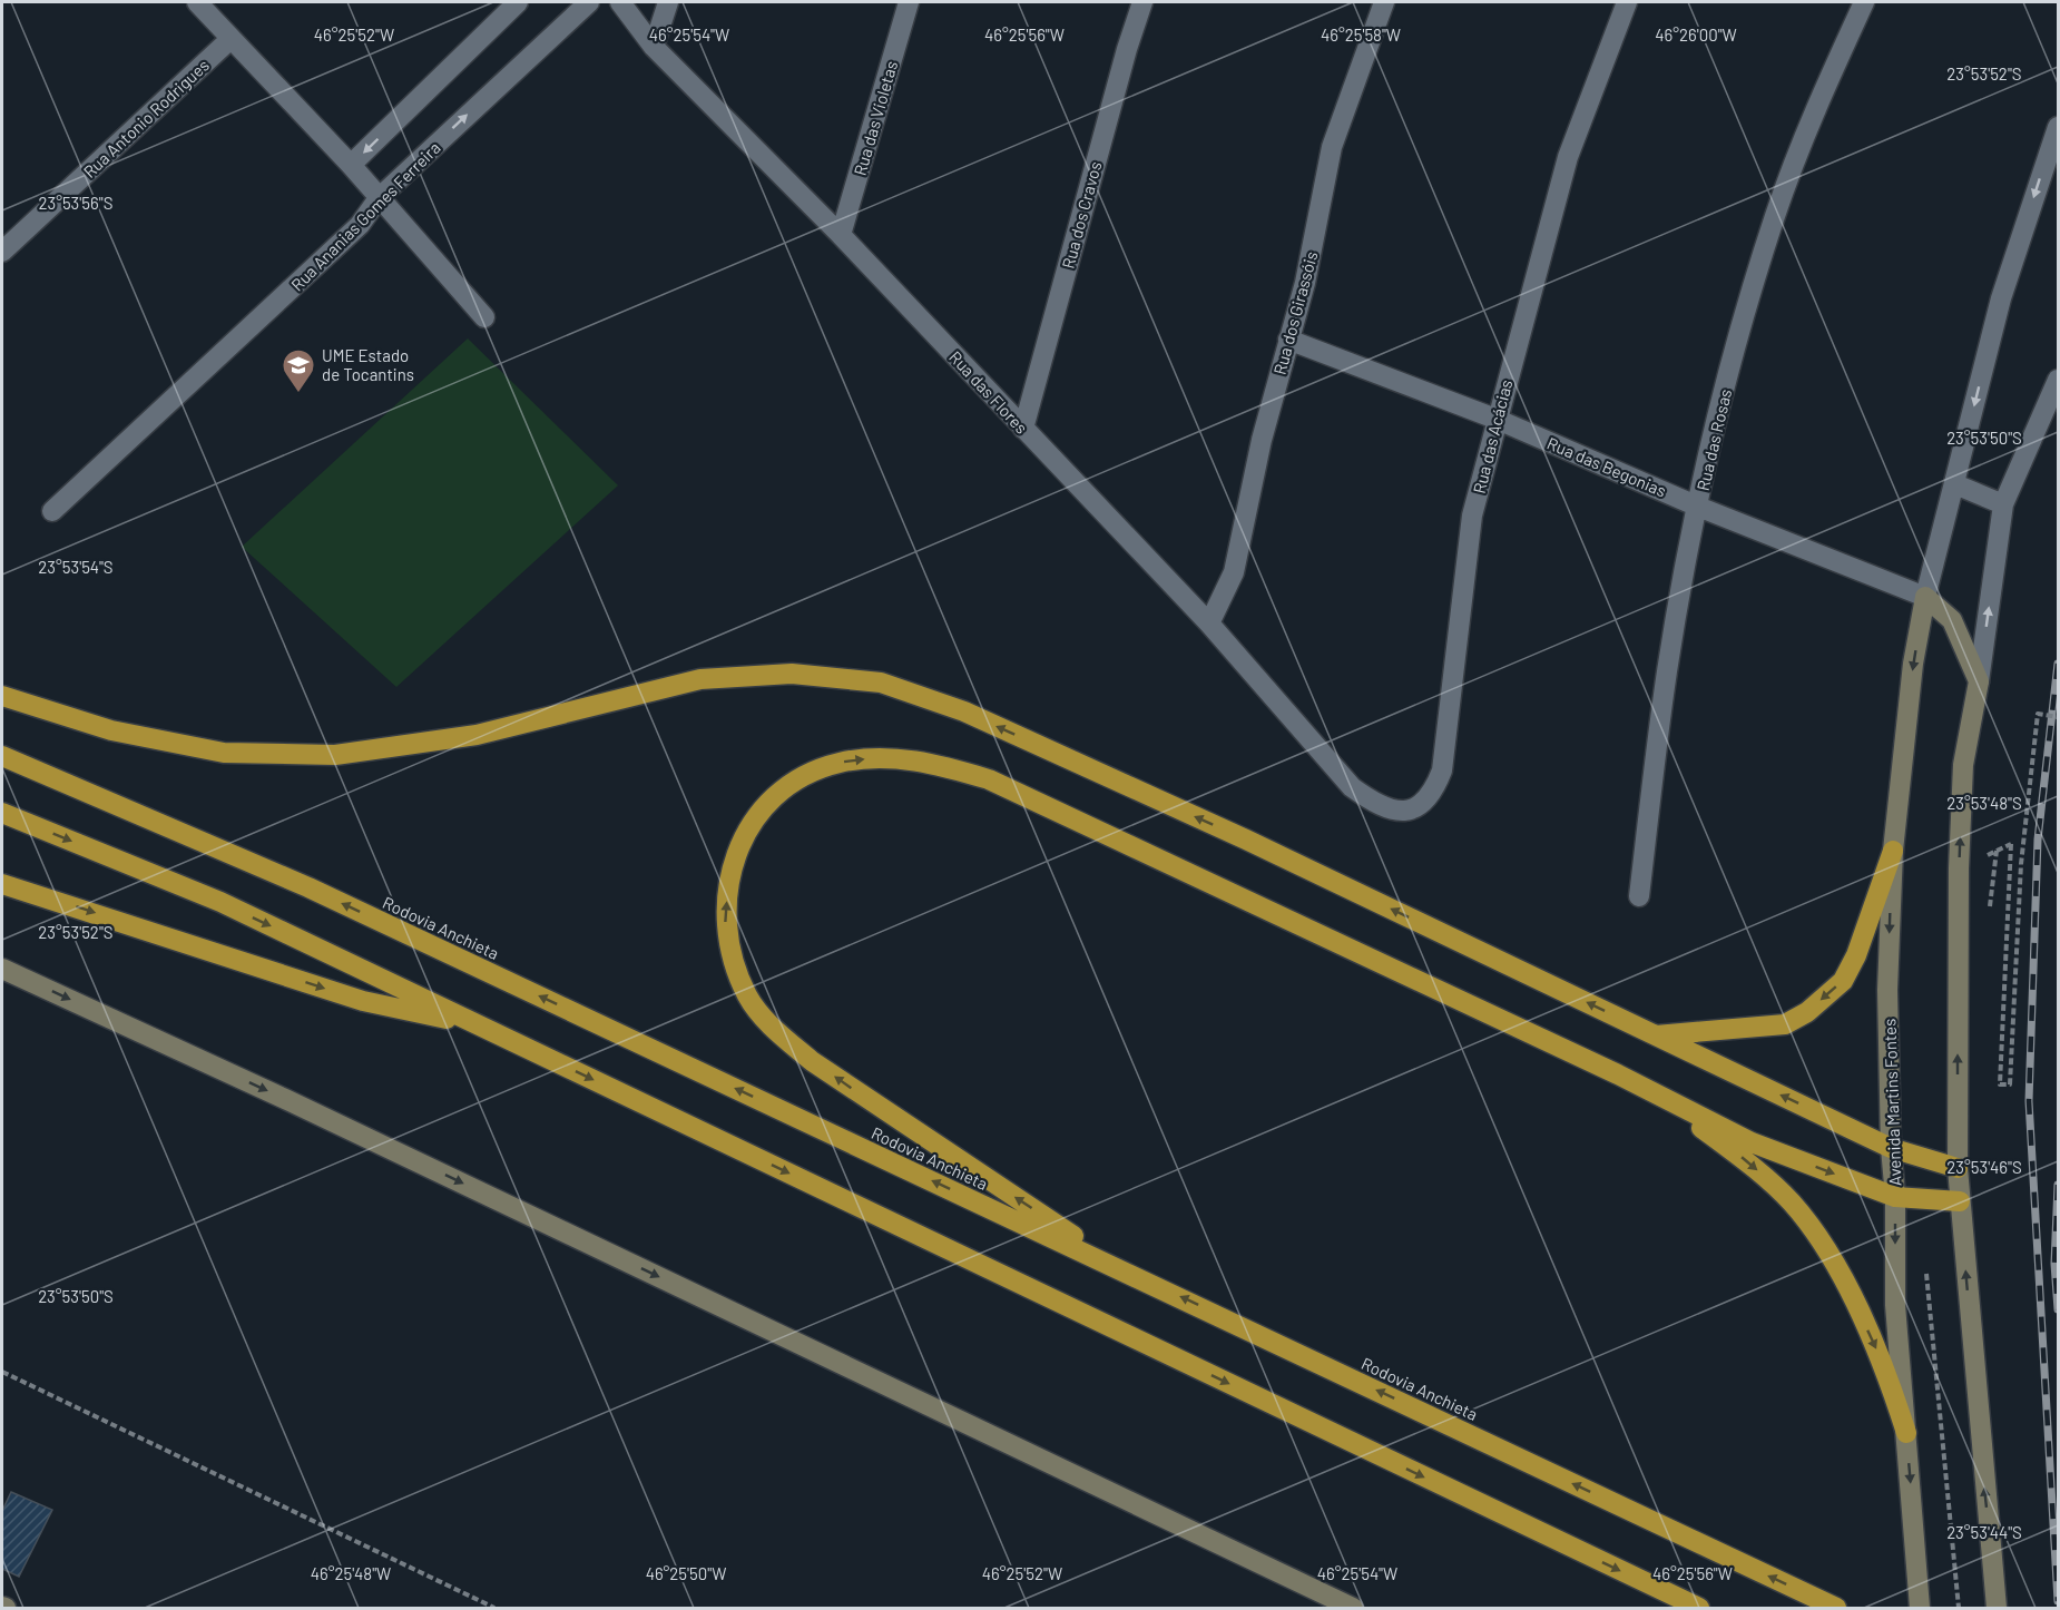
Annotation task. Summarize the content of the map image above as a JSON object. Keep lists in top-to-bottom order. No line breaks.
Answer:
{"streets":{"highway":["Rodovia Anchieta"],"street":["Rua Antonio Rodrigues","Rua das Violetas","Rua dos Cravos","Rua Ananias Gomes Ferreira","Rua dos Girassóis","Rua das Flores","Rua das Acácias","Rua das Rosas","Rua das Begonias","Avenida Martins Fontes"]},"crossings":[["Rua das Violetas","Rua das Flores"],["Rua dos Cravos","Rua das Flores"],["Rua dos Girassóis","Rua das Flores"],["Rua dos Girassóis","Rua das Begonias"],["Rua das Flores","Rua das Acácias"],["Rua das Acácias","Rua das Begonias"],["Rua das Rosas","Rua das Begonias"],["Rua das Begonias","Avenida Martins Fontes"]],"places":{"school or university":["UME Estado de Tocantins"]},"coordinates":["46°25'52\"W","46°25'54\"W","46°25'56\"W","46°25'58\"W","46°26'00\"W","23°53'52\"S","23°53'56\"S","23°53'50\"S","23°53'54\"S","23°53'48\"S","23°53'46\"S","23°53'44\"S","46°25'48\"W","46°25'50\"W"]}
